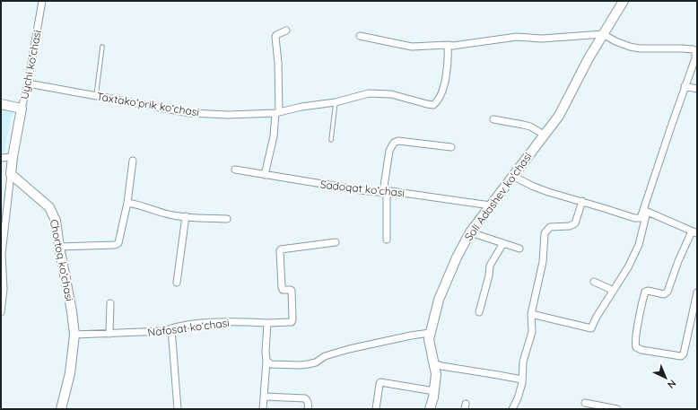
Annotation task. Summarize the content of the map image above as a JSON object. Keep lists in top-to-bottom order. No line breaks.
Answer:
{"streets":{"street":["Uychi ko'chasi","Taxtakoʻprik koʻchasi","Sadoqat koʻchasi","Soli Adashev ko'chasi","Chortoq koʻchasi","Nafosat koʻchasi"]},"crossings":[["Uychi ko'chasi","Taxtakoʻprik koʻchasi"],["Sadoqat koʻchasi","Soli Adashev ko'chasi"],["Chortoq koʻchasi","Nafosat koʻchasi"]],"north":"bottom right"}
